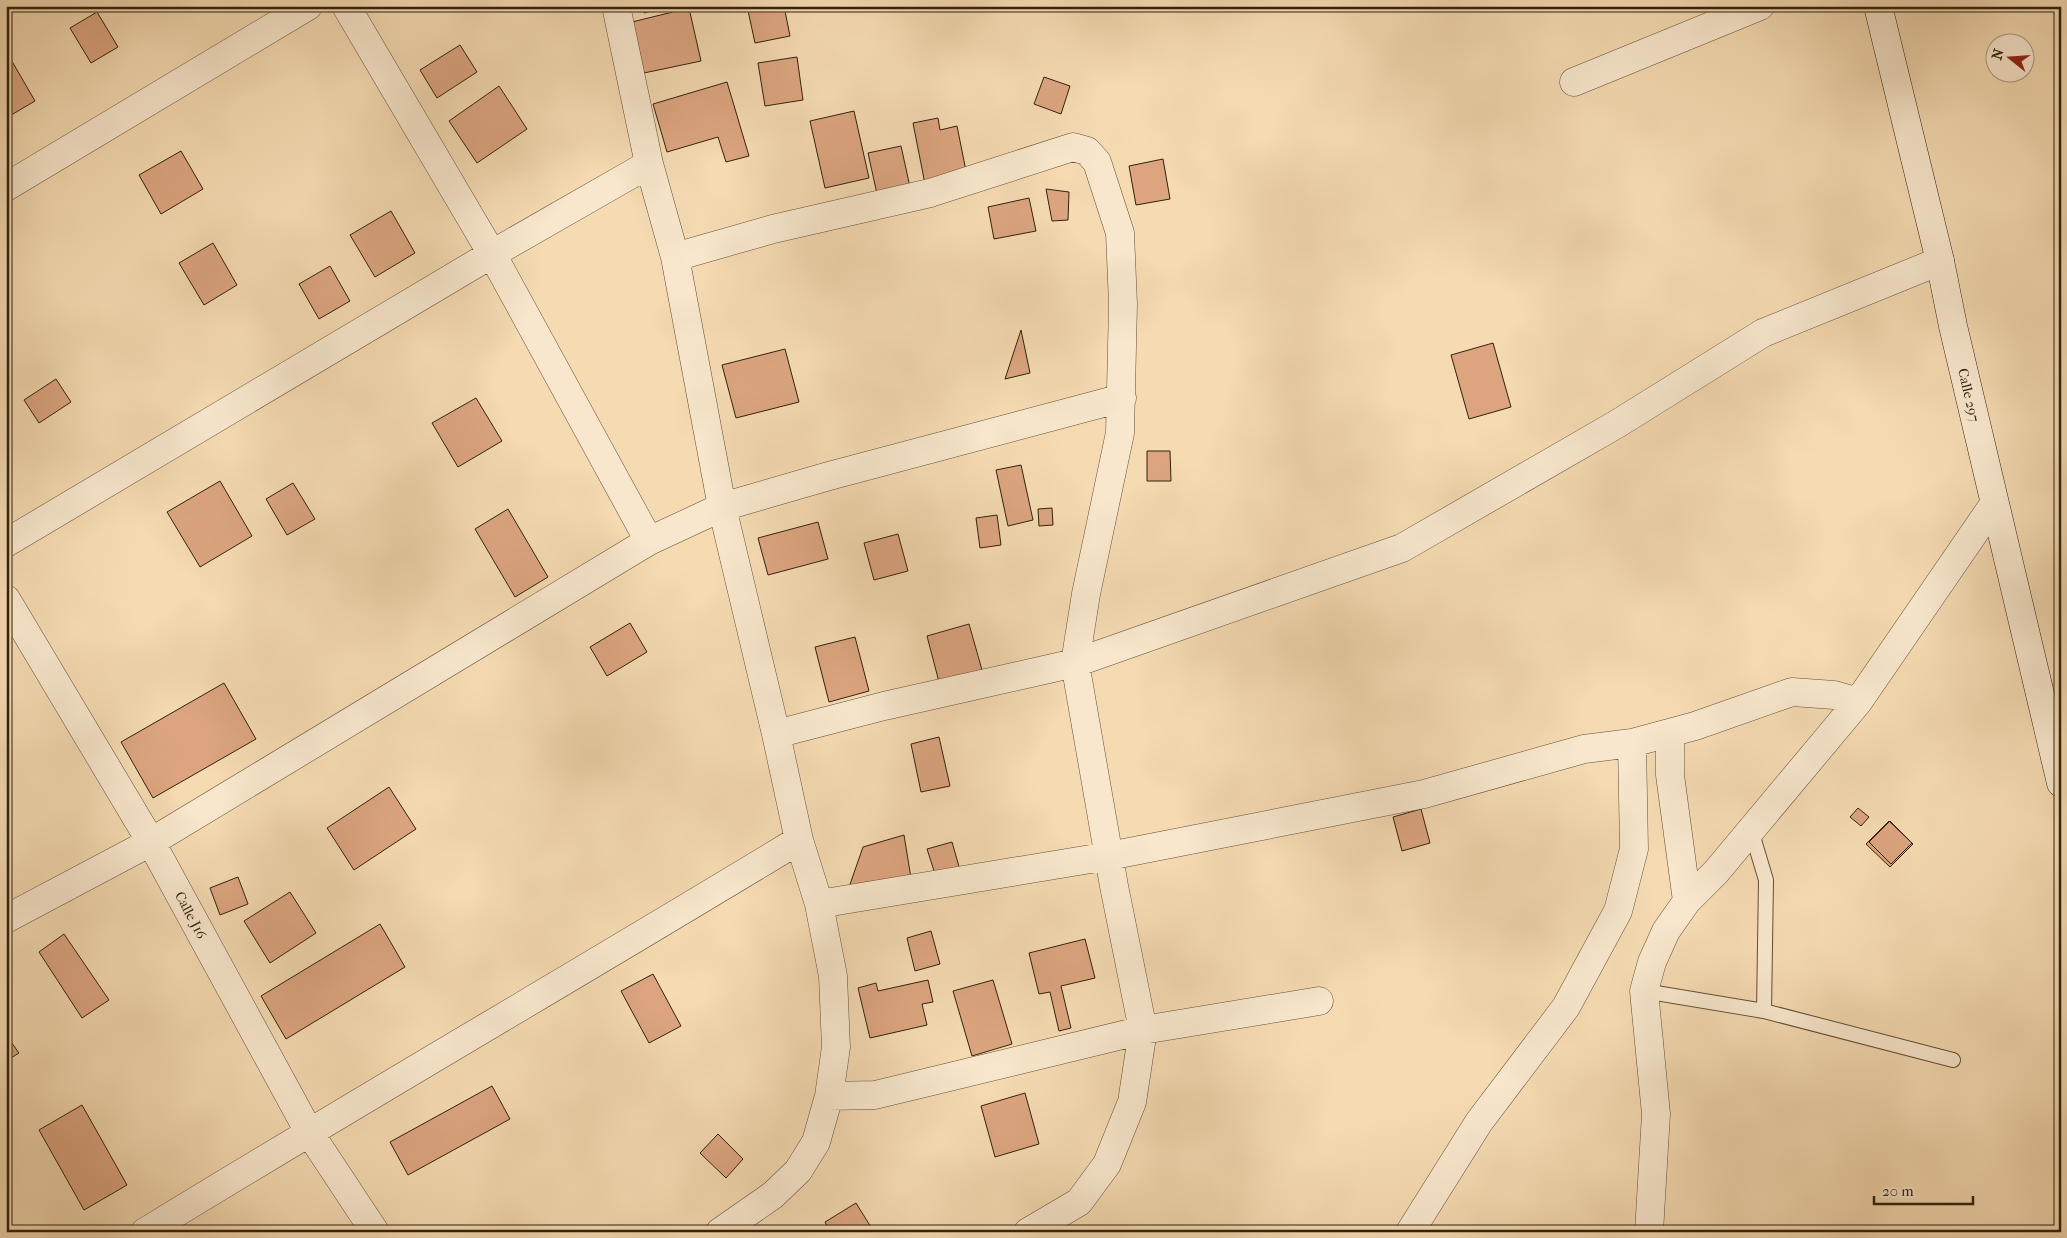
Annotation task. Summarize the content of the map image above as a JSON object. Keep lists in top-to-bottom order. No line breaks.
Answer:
{"streets":{"street":["Calle 297","Calle J16"]},"scale_bar":"20 m","north":"left"}
